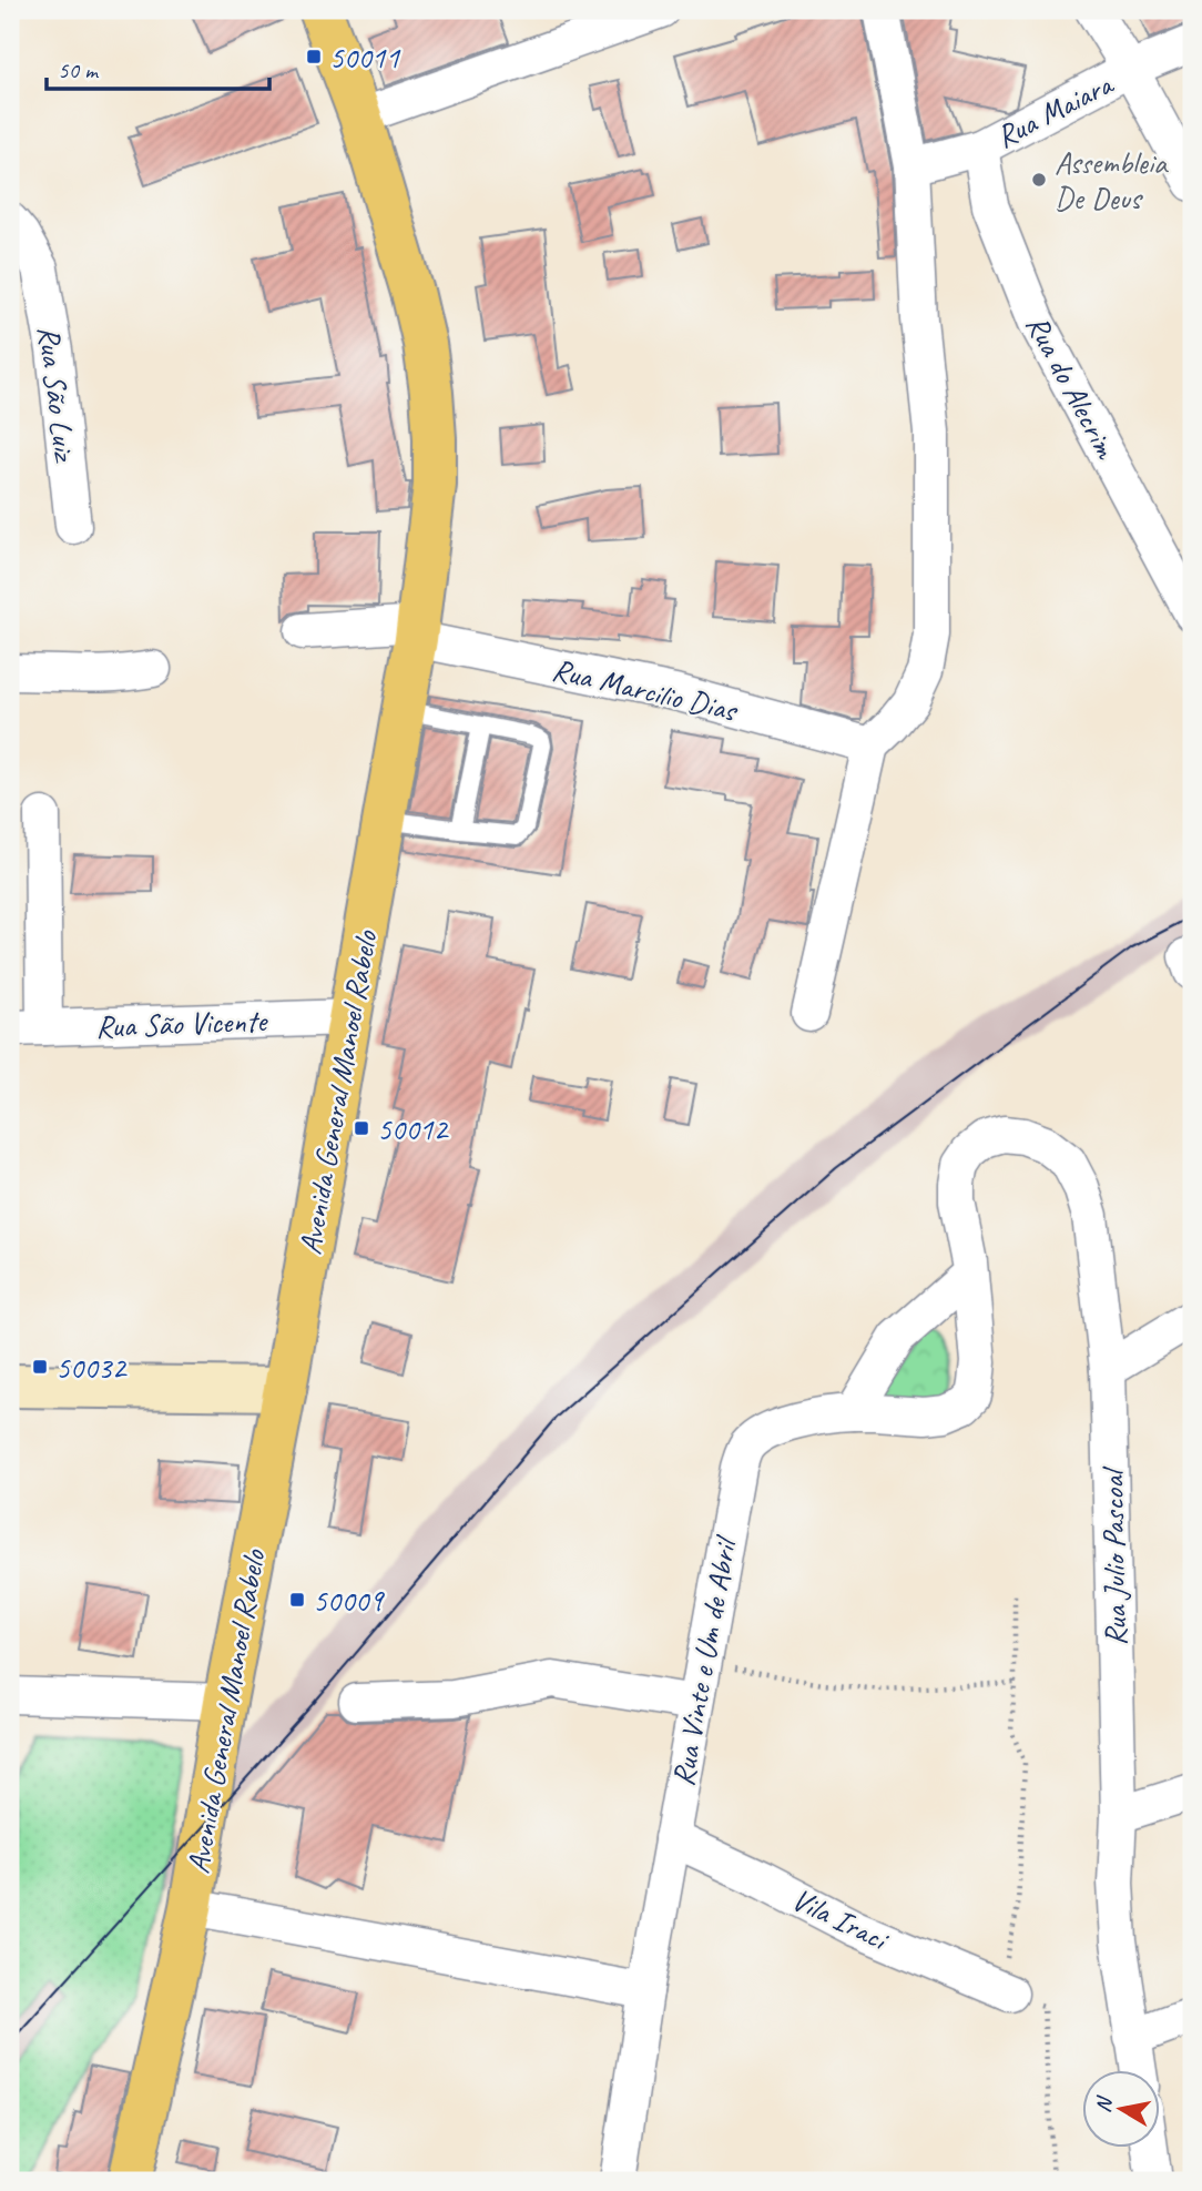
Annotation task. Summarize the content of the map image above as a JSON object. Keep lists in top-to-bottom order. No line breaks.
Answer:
{"streets":{"main road":["Avenida General Manoel Rabelo"],"street":["Rua Maiara","Rua do Alecrim","Rua São Luiz","Rua Marcilio Dias","Rua São Vicente","Rua Julio Pascoal","Rua Vinte e Um de Abril","Vila Iraci"]},"crossings":[["Rua Maiara","Rua do Alecrim"],["Rua Marcilio Dias","Avenida General Manoel Rabelo"],["Rua São Vicente","Avenida General Manoel Rabelo"],["Rua Julio Pascoal","Rua Vinte e Um de Abril"],["Rua Vinte e Um de Abril","Vila Iraci"]],"places":{"transit":["50011","50012","50032","50009"],"other":["Assembleia De Deus"]},"scale_bar":"50 m","north":"left"}
